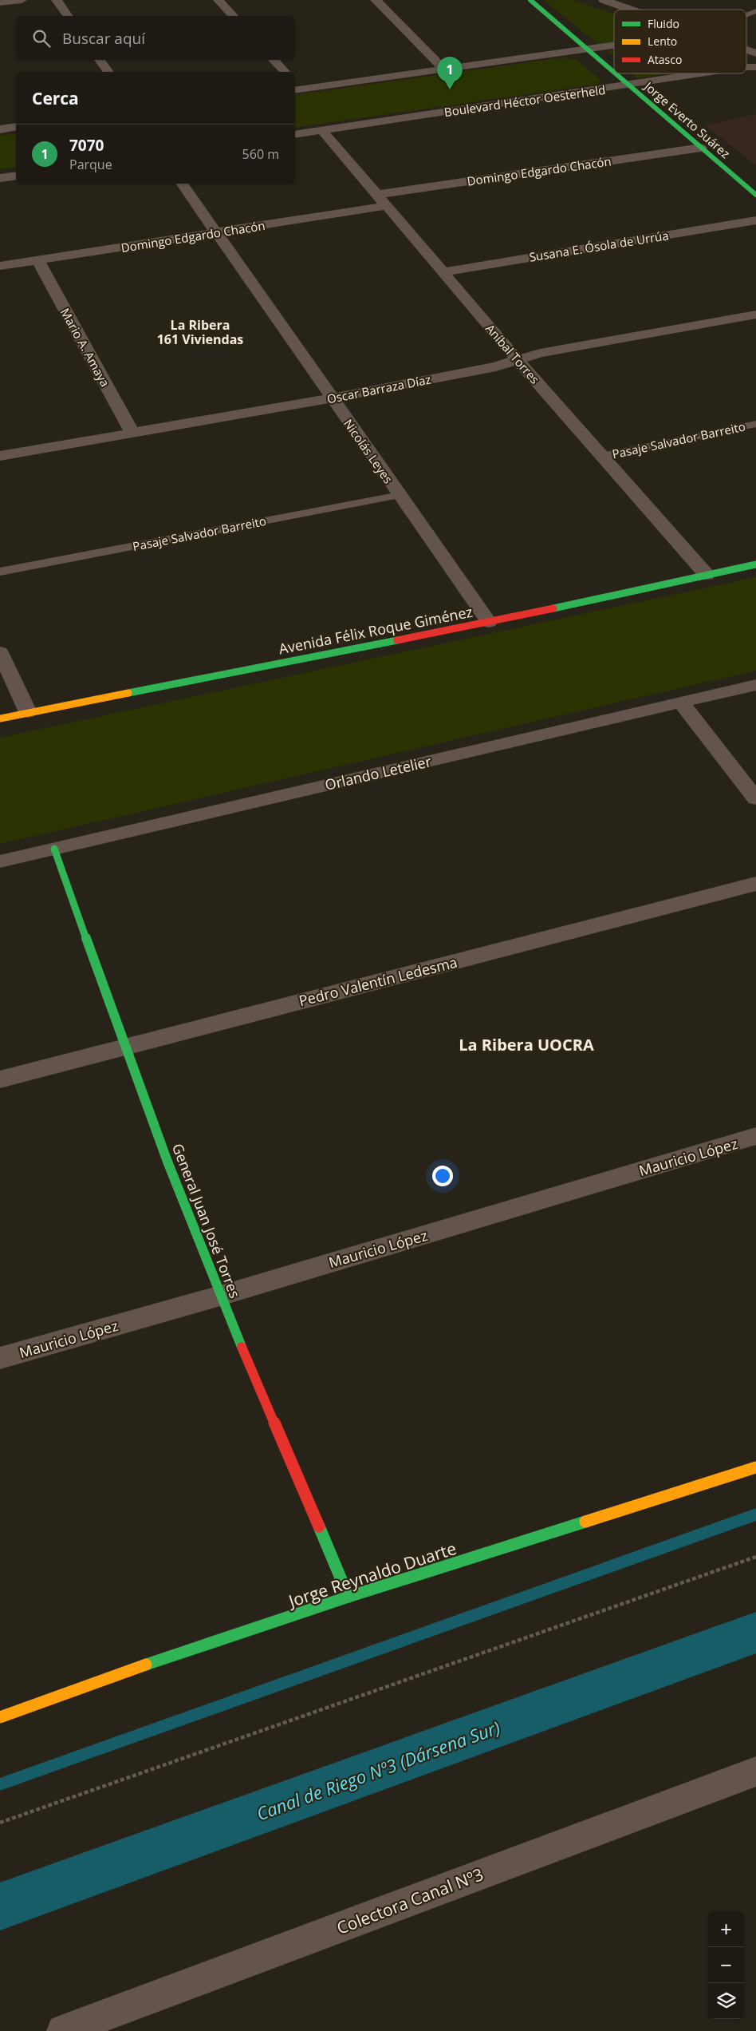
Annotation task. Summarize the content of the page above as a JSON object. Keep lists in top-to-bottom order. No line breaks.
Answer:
{"streets":{"street":["Boulevard Héctor Oesterheld","Jorge Everto Suárez","Domingo Edgardo Chacón","Susana E. Ósola de Urrúa","Mario A. Amaya","Aníbal Torres","Oscar Barraza Díaz","Nicolás Leyes","Avenida Félix Roque Giménez","Orlando Letelier","Pedro Valentín Ledesma","Mauricio López","General Juan José Torres","Jorge Reynaldo Duarte","Colectora Canal Nº3"],"lane":["Pasaje Salvador Barreito"]},"crossings":[["Boulevard Héctor Oesterheld","Jorge Everto Suárez"],["Boulevard Héctor Oesterheld","Aníbal Torres"],["Jorge Everto Suárez","Domingo Edgardo Chacón"],["Domingo Edgardo Chacón","Mario A. Amaya"],["Domingo Edgardo Chacón","Aníbal Torres"],["Domingo Edgardo Chacón","Nicolás Leyes"],["Susana E. Ósola de Urrúa","Aníbal Torres"],["Mario A. Amaya","Oscar Barraza Díaz"],["Aníbal Torres","Oscar Barraza Díaz"],["Aníbal Torres","Pasaje Salvador Barreito"],["Aníbal Torres","Avenida Félix Roque Giménez"],["Oscar Barraza Díaz","Nicolás Leyes"],["Pasaje Salvador Barreito","Nicolás Leyes"],["Nicolás Leyes","Avenida Félix Roque Giménez"],["Orlando Letelier","General Juan José Torres"],["Pedro Valentín Ledesma","General Juan José Torres"],["Mauricio López","General Juan José Torres"],["General Juan José Torres","Jorge Reynaldo Duarte"]],"districts":["La Ribera 161 Viviendas","La Ribera UOCRA"],"water":["Canal de Riego Nº3 (Dársena Sur)"],"legend":["Fluido","Lento","Atasco"],"page":{"search":"Buscar aquí","pins":"1","heading":"Cerca","list":[{"mark":"1","name":"7070","note":"Parque","value":"560 m"}],"map_buttons":["+","−"]}}
